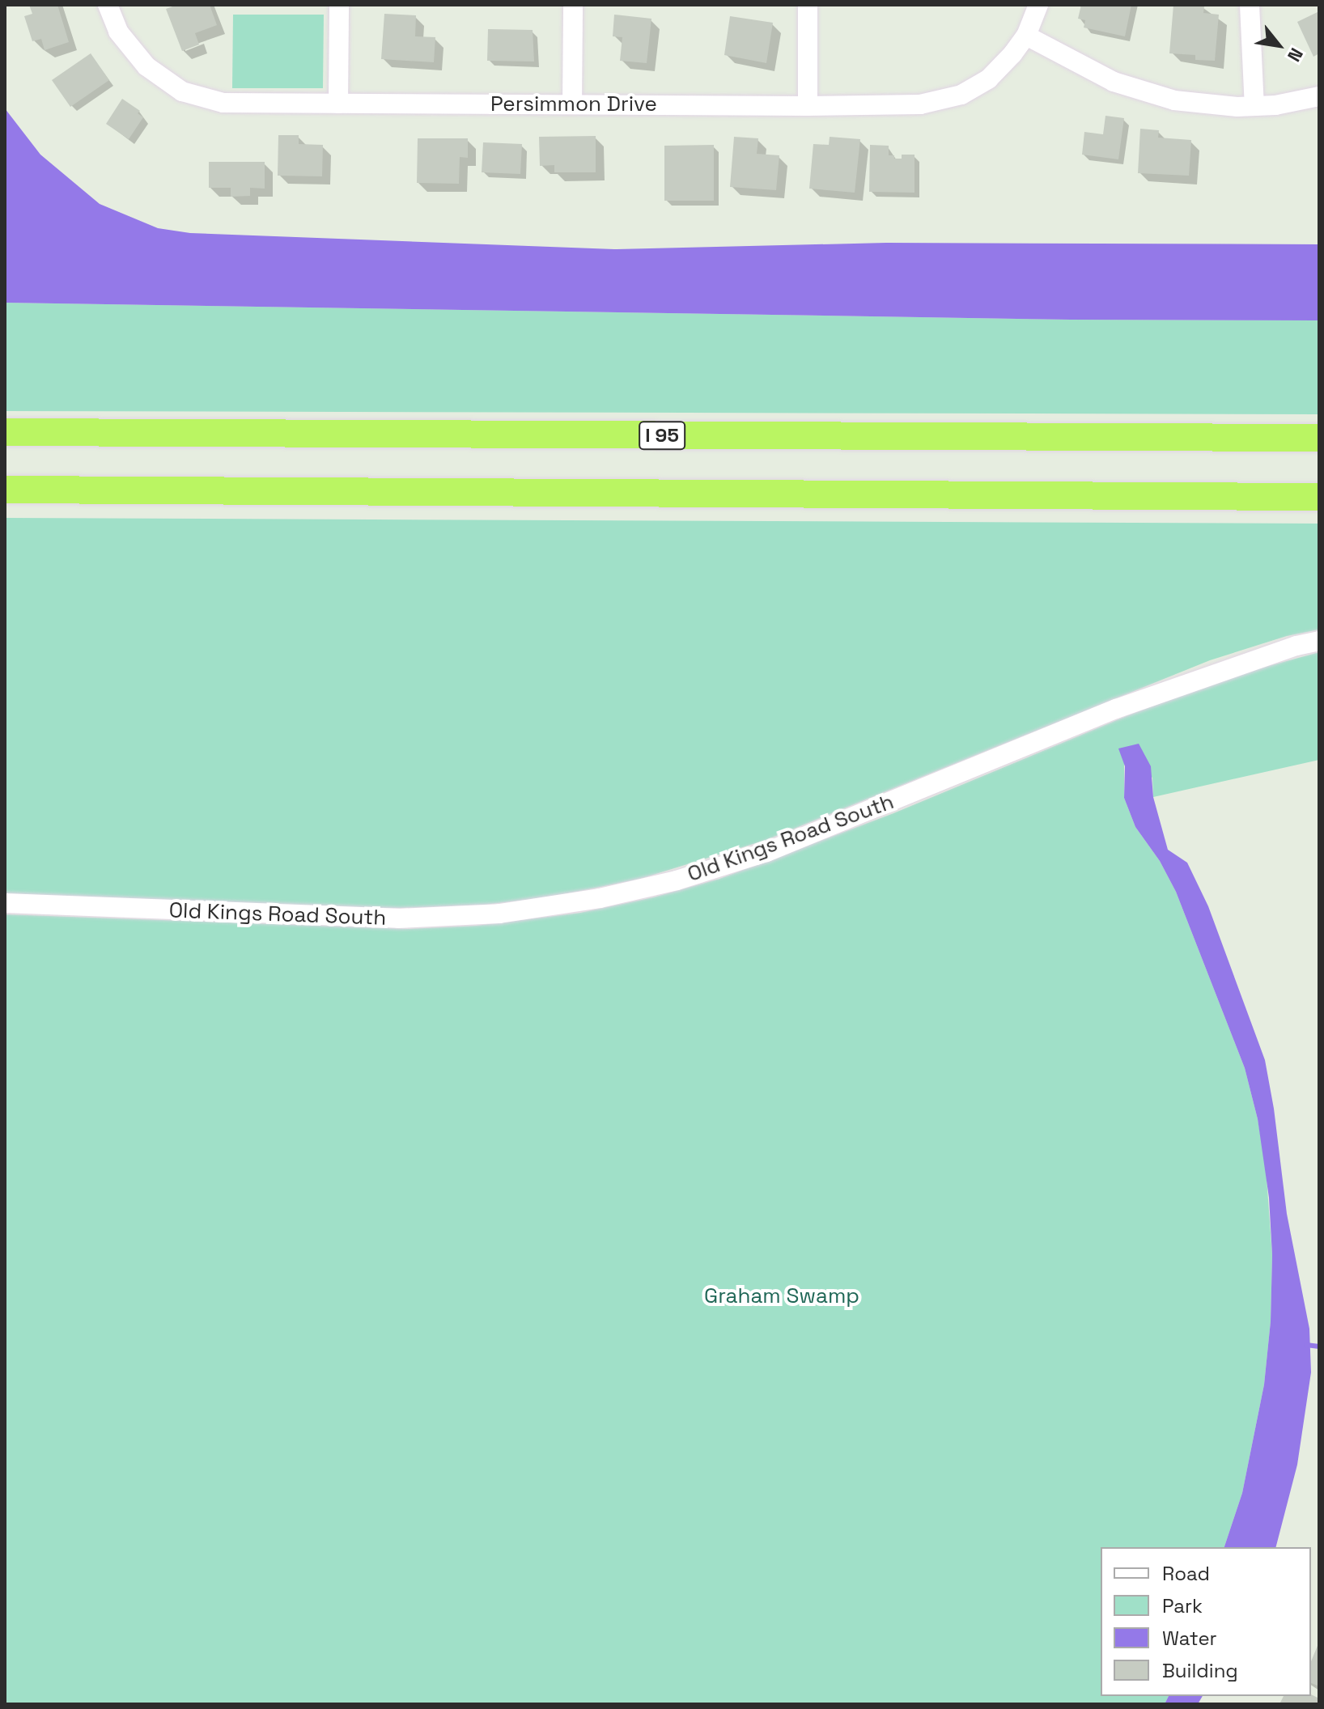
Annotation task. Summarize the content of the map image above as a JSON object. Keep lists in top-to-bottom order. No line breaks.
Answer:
{"streets":{"highway":["I 95"],"street":["Persimmon Drive","Old Kings Road South"]},"parks":["Graham Swamp"],"legend":["Road","Park","Water","Building"],"north":"bottom right"}
